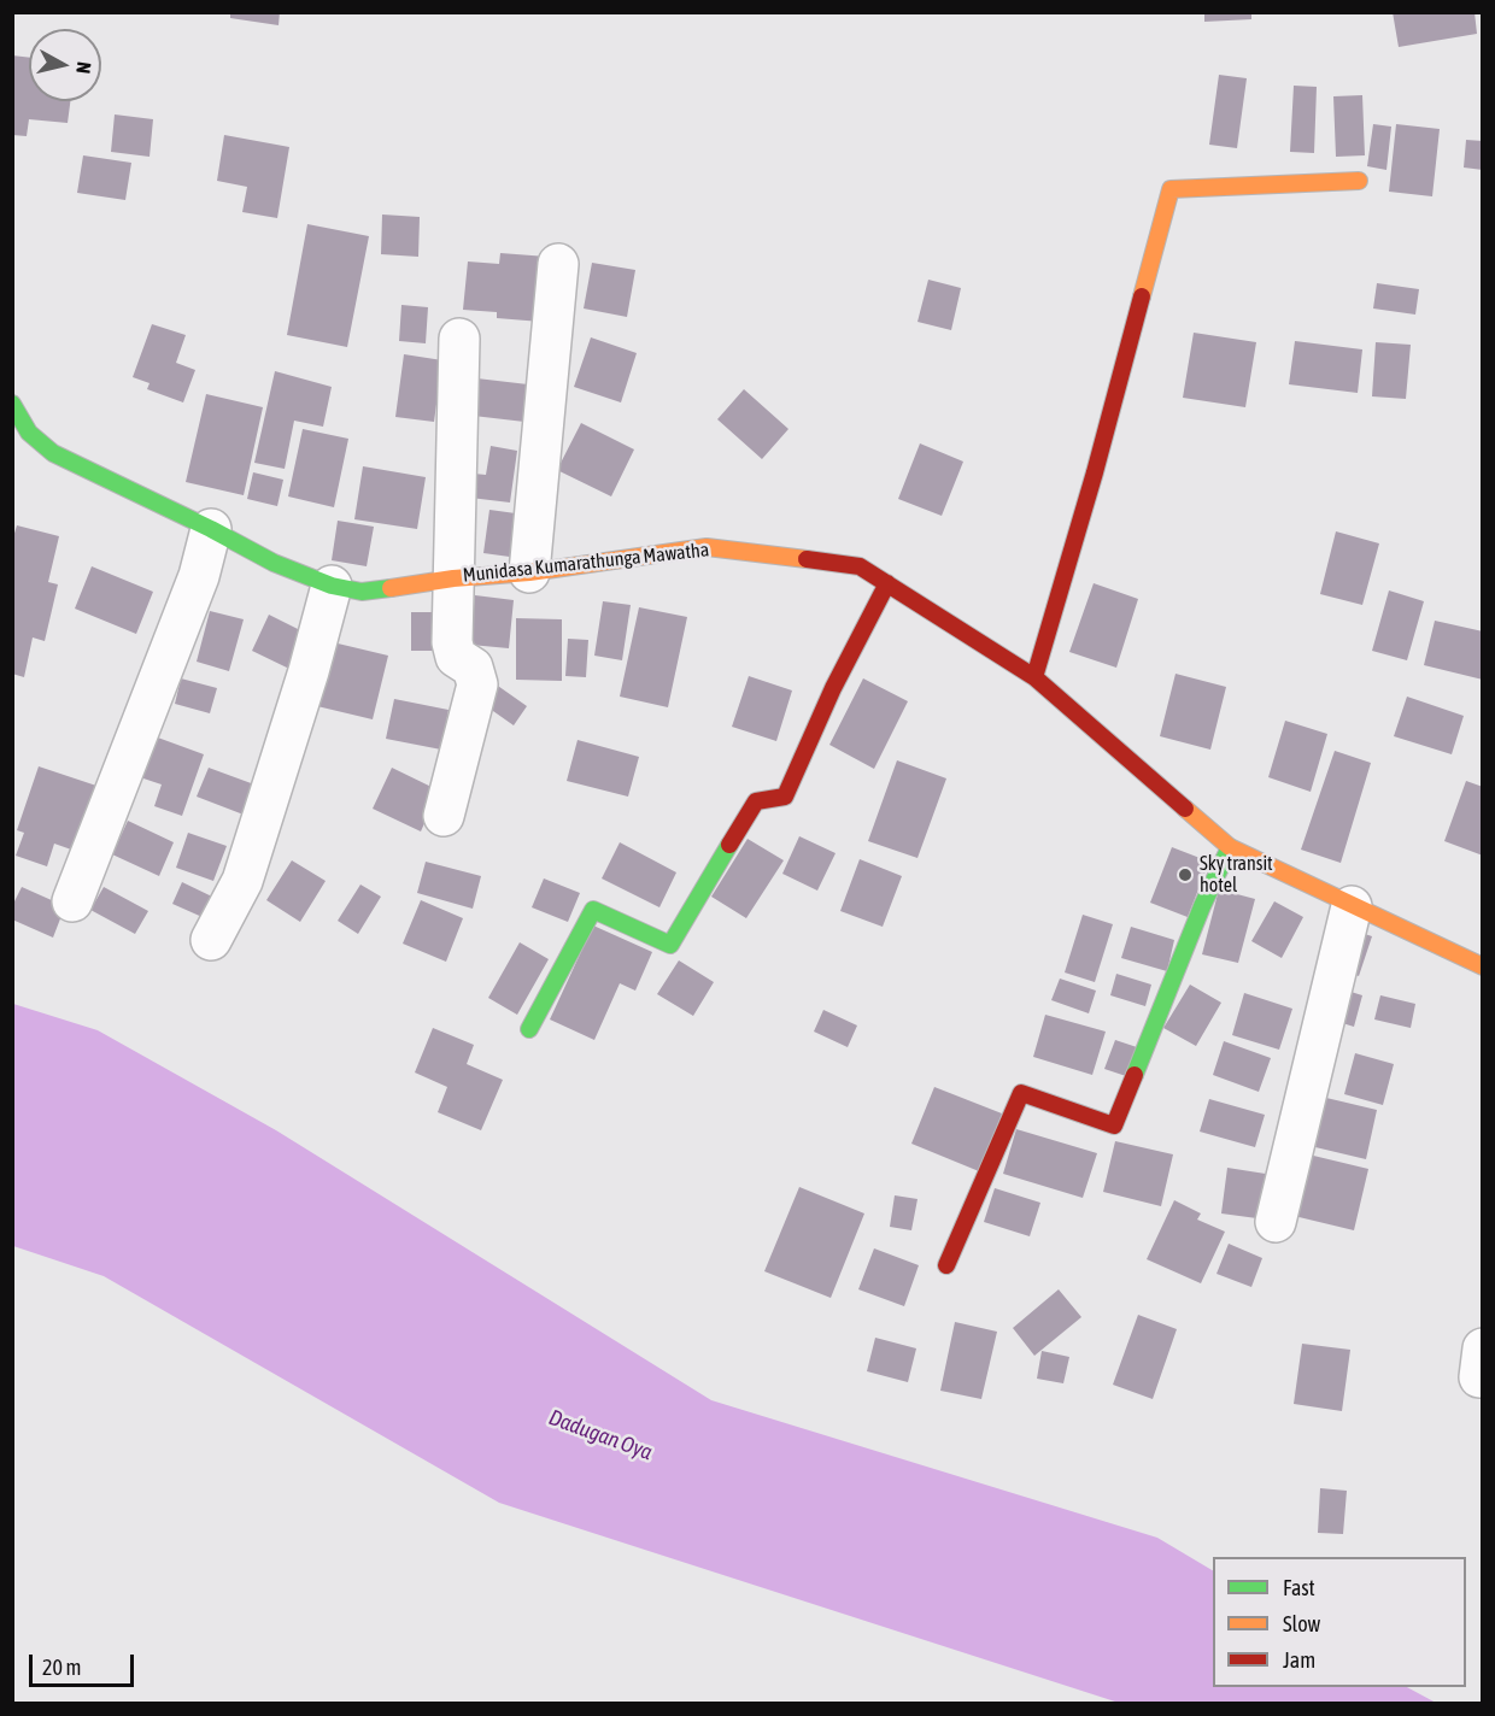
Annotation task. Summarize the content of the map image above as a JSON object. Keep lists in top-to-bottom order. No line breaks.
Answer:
{"streets":{"street":["Munidasa Kumarathunga Mawatha"]},"water":["Dadugan Oya"],"places":["Sky transit hotel"],"legend":["Fast","Slow","Jam"],"scale_bar":"20 m","north":"right"}
